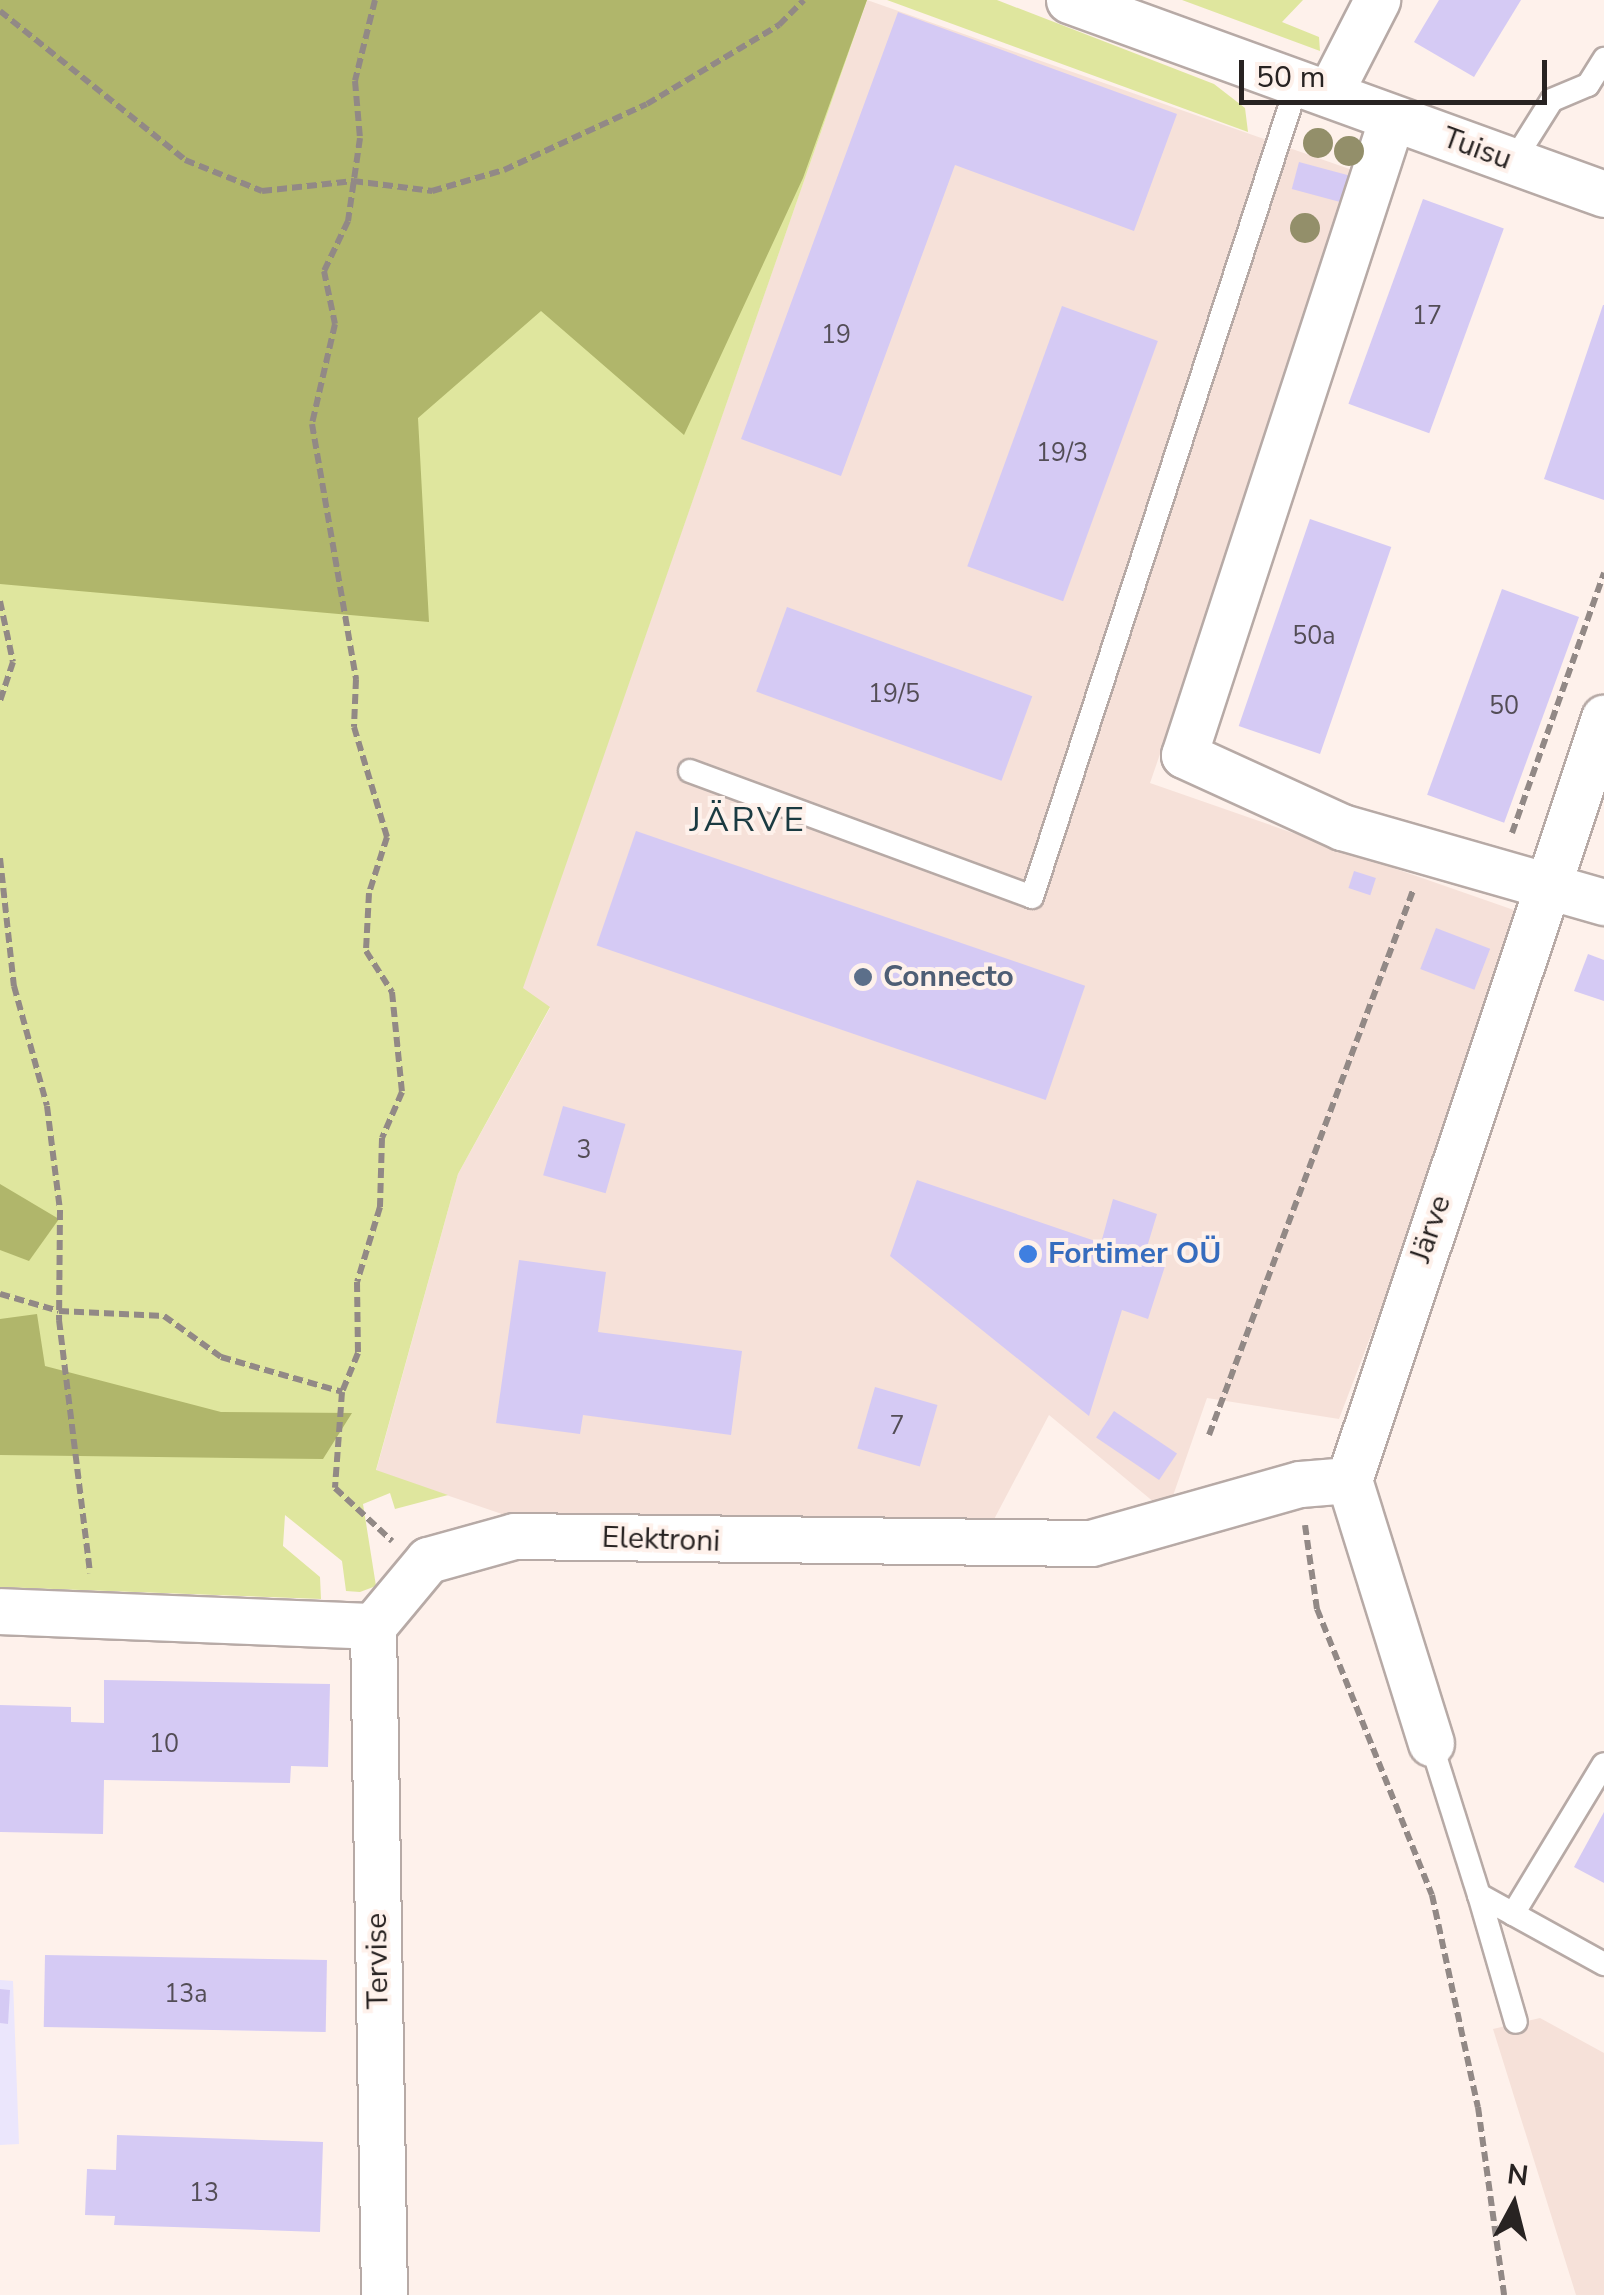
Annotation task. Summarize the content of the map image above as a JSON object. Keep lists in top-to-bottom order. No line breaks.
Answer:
{"streets":{"street":["Tuisu","Järve","Elektroni","Tervise"]},"crossings":[["Järve","Elektroni"]],"districts":["JÄRVE"],"places":["Connecto","Fortimer OÜ"],"house_numbers":["17","19","19/3","50a","19/5","50","3","7","10","13a","13"],"scale_bar":"50 m","north":"top"}
